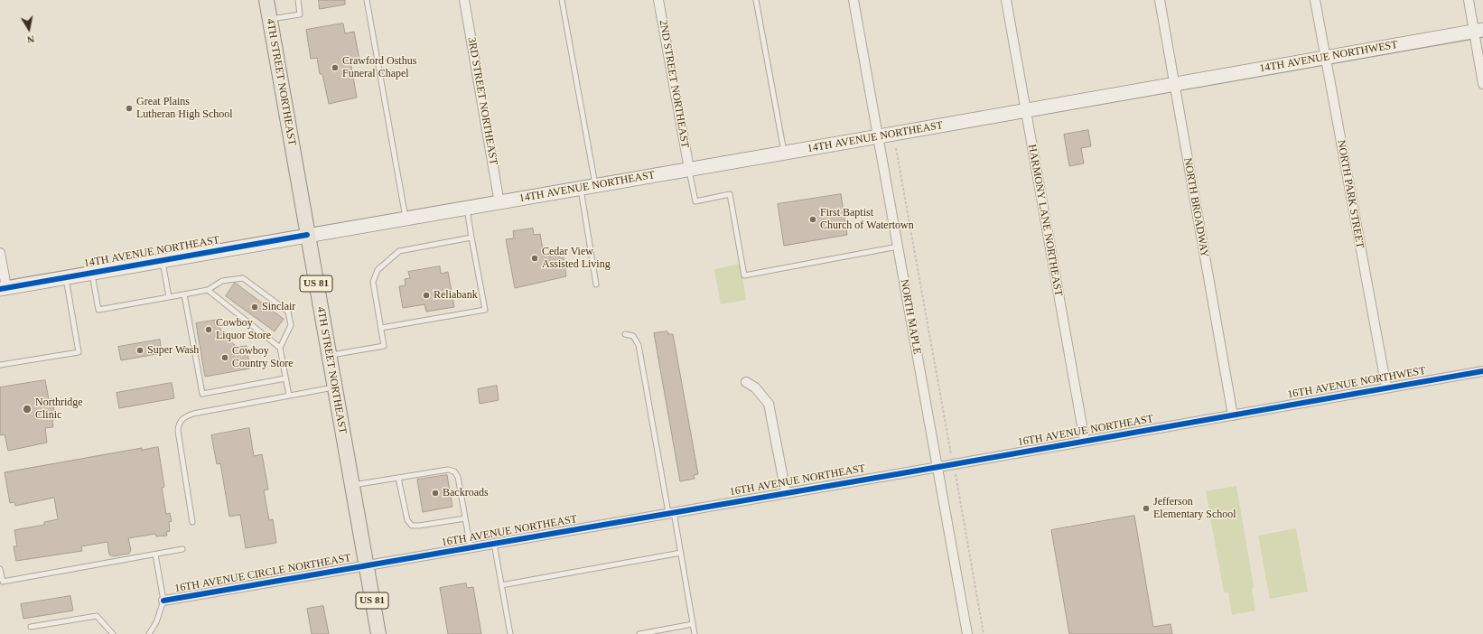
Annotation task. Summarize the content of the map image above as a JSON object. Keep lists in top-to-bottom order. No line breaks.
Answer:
{"streets":{"main road":["14TH AVENUE NORTHWEST","4TH STREET NORTHEAST","14TH AVENUE NORTHEAST","US 81"],"street":["2ND STREET NORTHEAST","3RD STREET NORTHEAST","NORTH PARK STREET","NORTH BROADWAY","HARMONY LANE NORTHEAST","NORTH MAPLE","16TH AVENUE NORTHWEST","16TH AVENUE NORTHEAST","16TH AVENUE CIRCLE NORTHEAST"]},"crossings":[["14TH AVENUE NORTHWEST","14TH AVENUE NORTHEAST"],["14TH AVENUE NORTHWEST","NORTH PARK STREET"],["14TH AVENUE NORTHWEST","NORTH BROADWAY"],["4TH STREET NORTHEAST","14TH AVENUE NORTHEAST"],["4TH STREET NORTHEAST","16TH AVENUE NORTHEAST"],["4TH STREET NORTHEAST","16TH AVENUE CIRCLE NORTHEAST"],["2ND STREET NORTHEAST","14TH AVENUE NORTHEAST"],["3RD STREET NORTHEAST","14TH AVENUE NORTHEAST"],["14TH AVENUE NORTHEAST","NORTH BROADWAY"],["14TH AVENUE NORTHEAST","HARMONY LANE NORTHEAST"],["14TH AVENUE NORTHEAST","NORTH MAPLE"],["NORTH PARK STREET","16TH AVENUE NORTHWEST"],["NORTH BROADWAY","16TH AVENUE NORTHWEST"],["NORTH BROADWAY","16TH AVENUE NORTHEAST"],["HARMONY LANE NORTHEAST","16TH AVENUE NORTHEAST"],["NORTH MAPLE","16TH AVENUE NORTHEAST"],["16TH AVENUE NORTHWEST","16TH AVENUE NORTHEAST"],["16TH AVENUE NORTHEAST","16TH AVENUE CIRCLE NORTHEAST"]],"places":["Crawford Osthus Funeral Chapel","Great Plains Lutheran High School","First Baptist Church of Watertown","Cedar View Assisted Living","Reliabank","Sinclair","Cowboy Liquor Store","Super Wash","Cowboy Country Store","Northridge Clinic","Backroads","Jefferson Elementary School"],"north":"bottom"}
